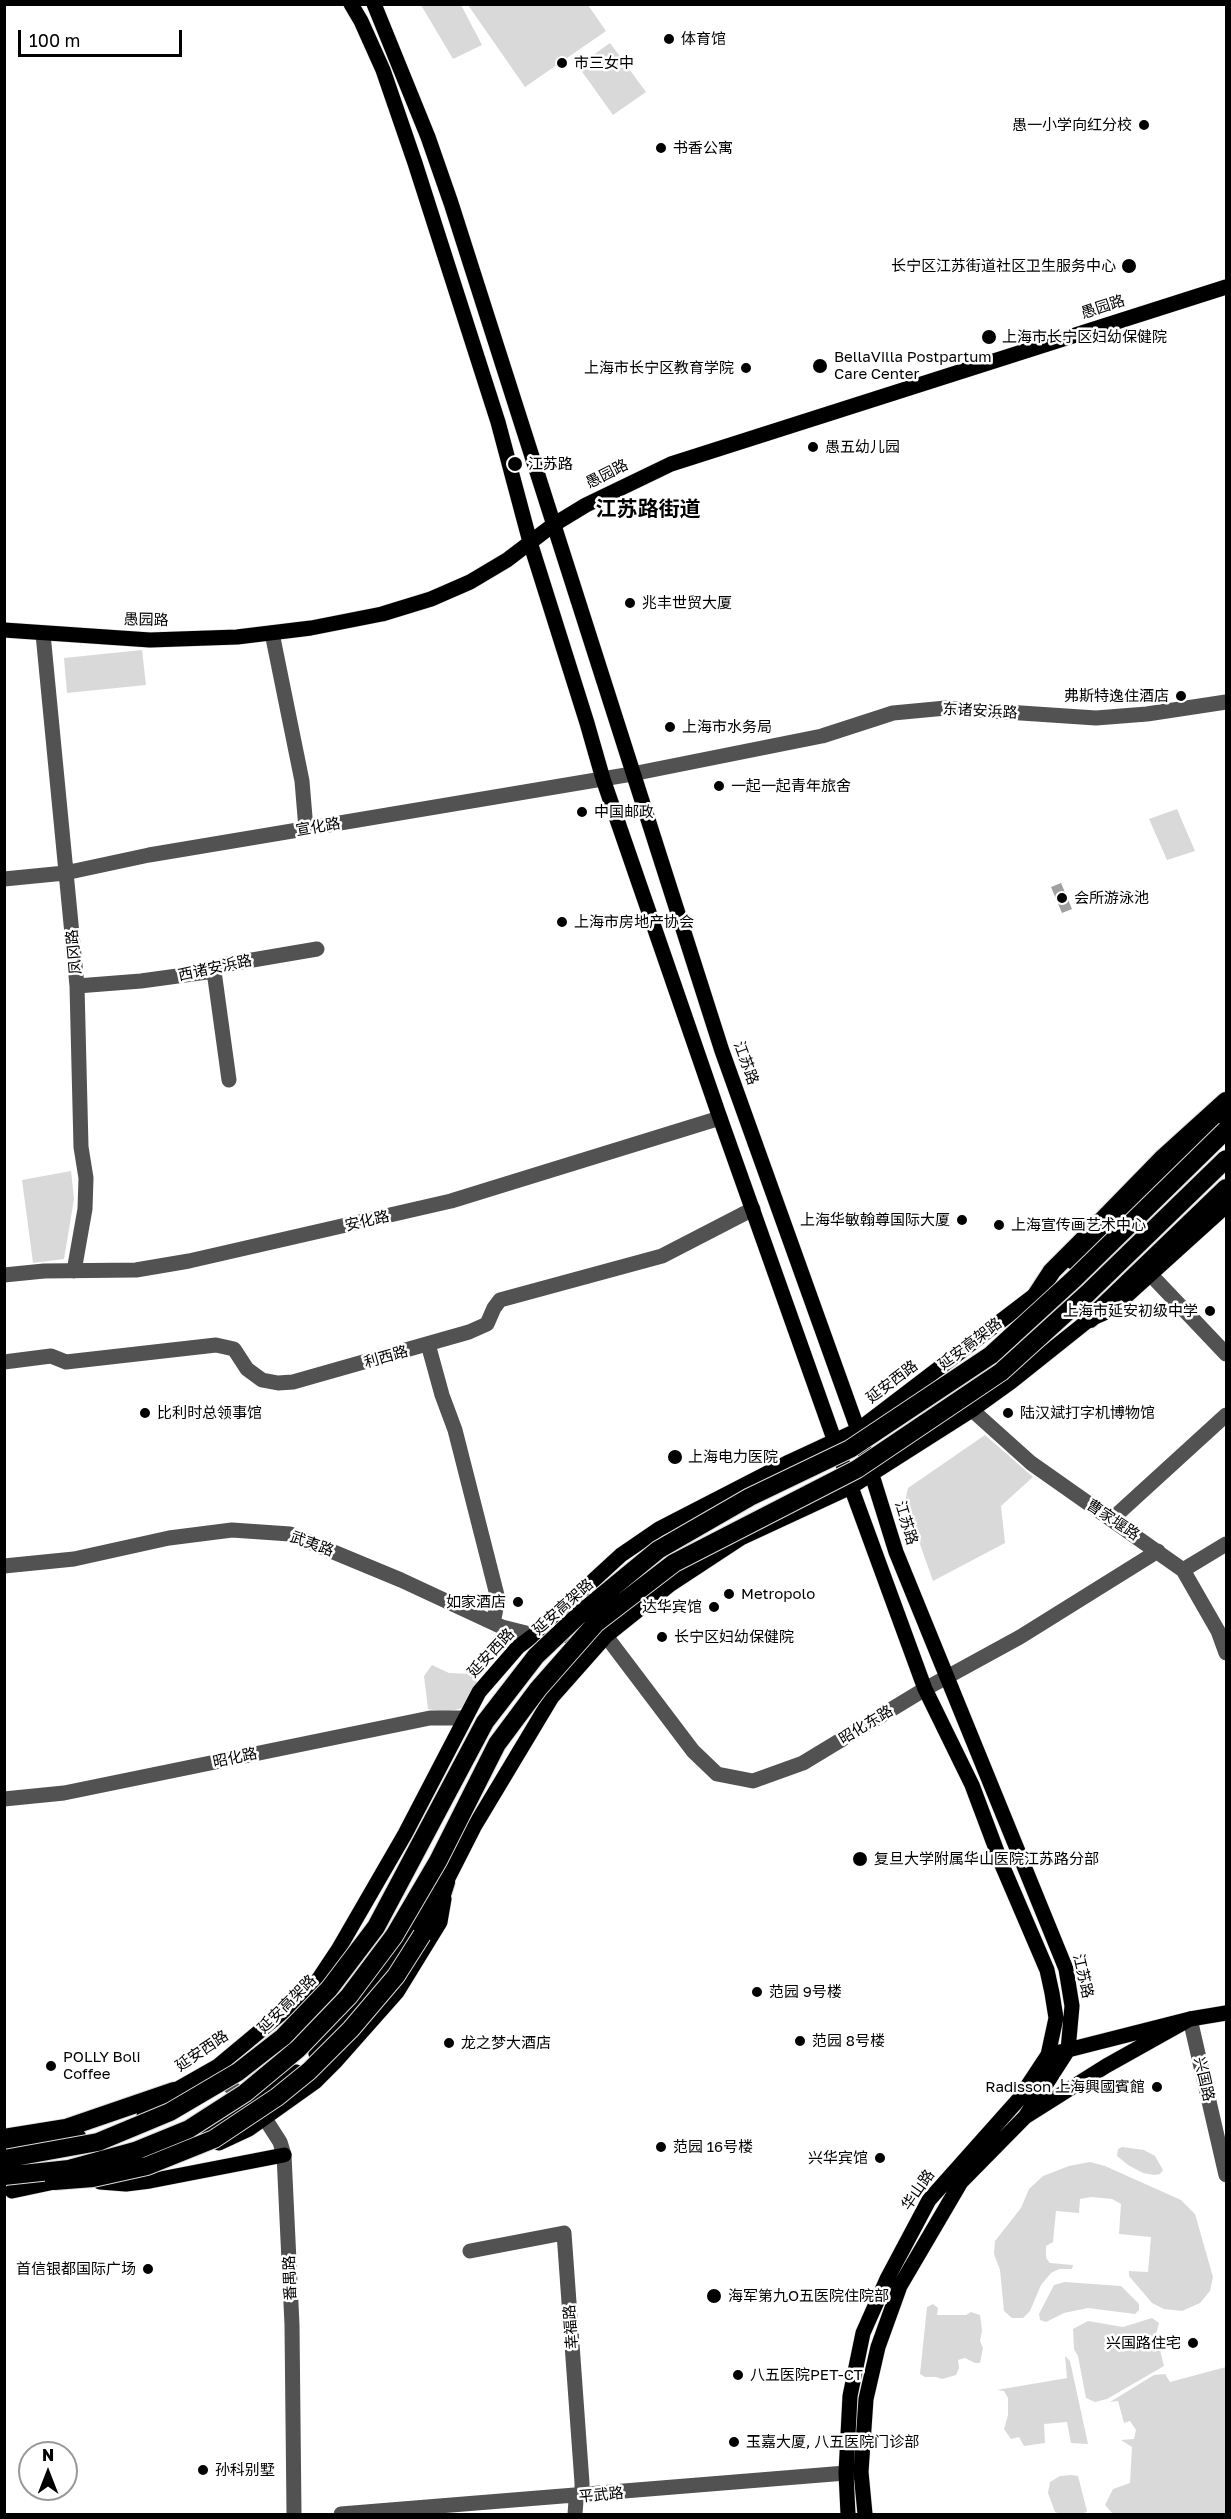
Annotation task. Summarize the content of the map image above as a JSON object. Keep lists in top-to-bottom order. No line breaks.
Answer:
{"streets":{"highway":["延安高架路"],"main road":["愚园路","江苏路","延安西路","华山路"],"street":["东诸安浜路","宣化路","凤冈路","西诸安浜路","安化路","利西路","曹家堰路","武夷路","昭化东路","昭化路","兴国路","番禺路","幸福路","平武路"]},"crossings":[["愚园路","凤冈路"],["愚园路","江苏路"],["东诸安浜路","宣化路"],["东诸安浜路","江苏路"],["宣化路","凤冈路"],["宣化路","江苏路"],["凤冈路","西诸安浜路"],["凤冈路","安化路"],["江苏路","延安西路"],["江苏路","昭化东路"],["江苏路","华山路"],["延安西路","武夷路"],["延安西路","昭化路"],["延安西路","番禺路"],["曹家堰路","昭化东路"],["武夷路","昭化东路"],["兴国路","华山路"],["华山路","平武路"],["幸福路","平武路"]],"districts":["江苏路街道"],"places":["体育馆","市三女中","愚一小学向红分校","书香公寓","长宁区江苏街道社区卫生服务中心","上海市长宁区妇幼保健院","BellaVilla Postpartum Care Center","上海市长宁区教育学院","愚五幼儿园","江苏路","兆丰世贸大厦","弗斯特逸住酒店","上海市水务局","一起一起青年旅舍","中国邮政","会所游泳池","上海市房地产协会","上海华敏翰尊国际大厦","上海宣传画艺术中心","上海市延安初级中学","比利时总领事馆","陆汉斌打字机博物馆","上海电力医院","Metropolo","如家酒店","达华宾馆","长宁区妇幼保健院","复旦大学附属华山医院江苏路分部","范园 9号楼","范园 8号楼","龙之梦大酒店","POLLY Boli Coffee","Radisson 上海興國賓館","范园 16号楼","兴华宾馆","首信银都国际广场","海军第九O五医院住院部","兴国路住宅","八五医院PET-CT","玉嘉大厦, 八五医院门诊部","孙科别墅"],"scale_bar":"100 m","north":"top"}
